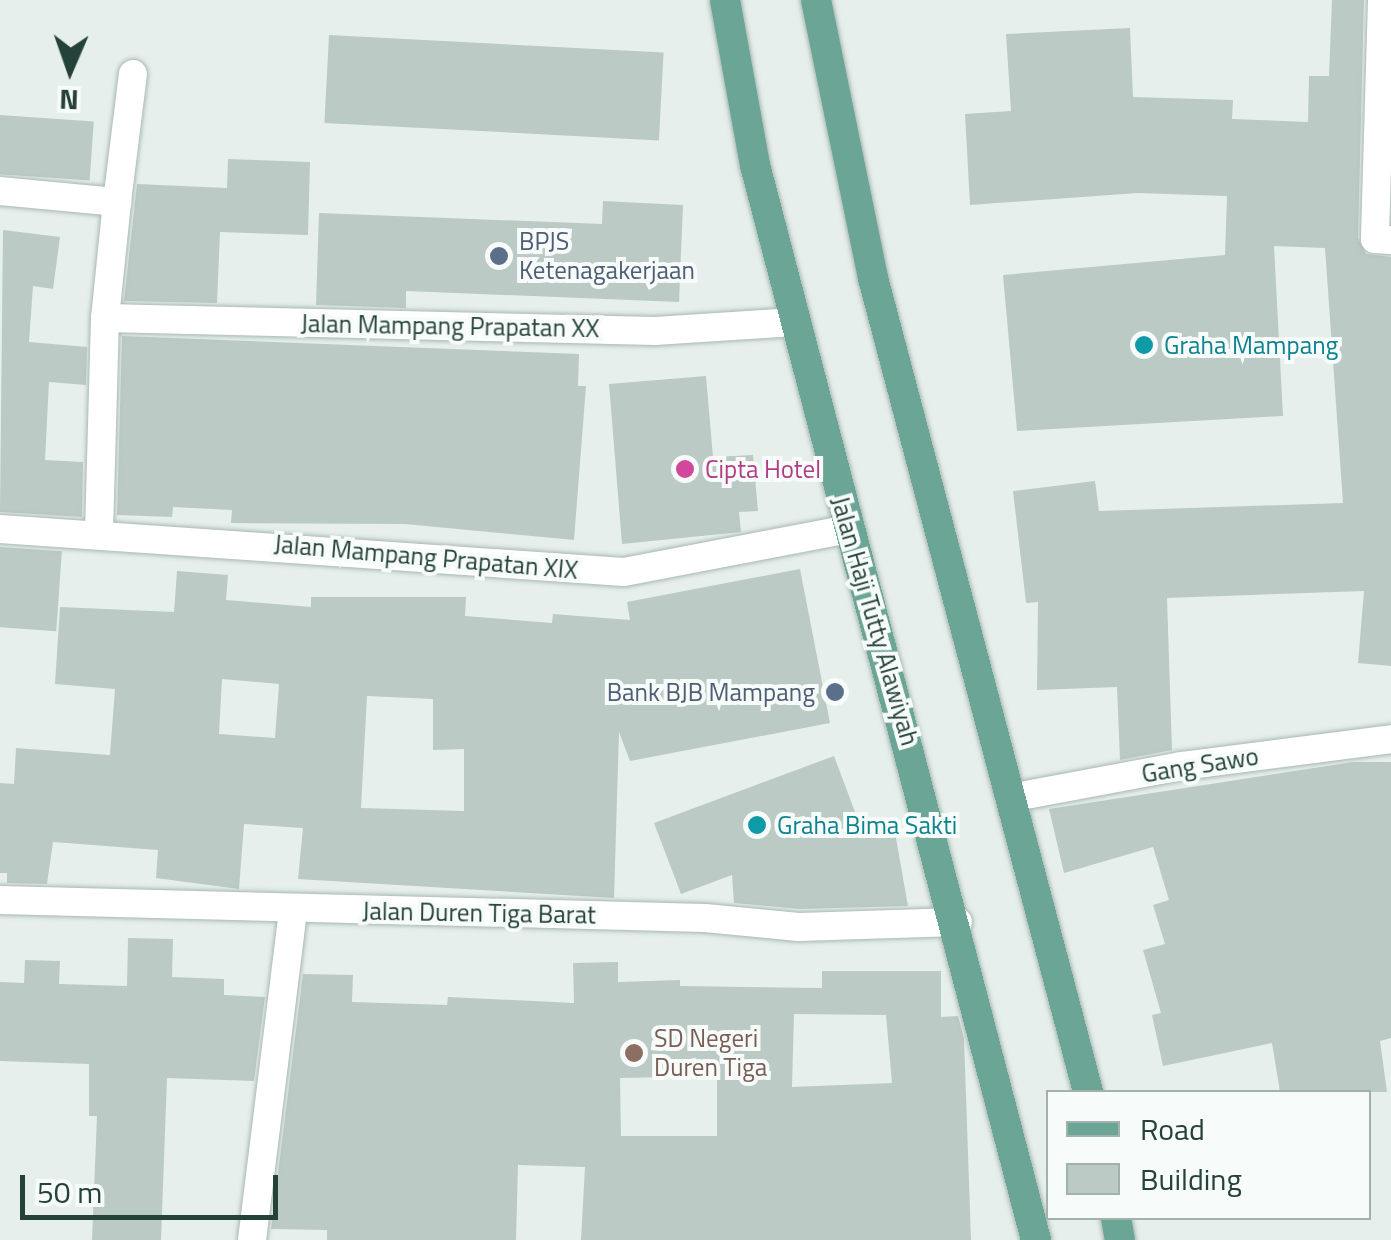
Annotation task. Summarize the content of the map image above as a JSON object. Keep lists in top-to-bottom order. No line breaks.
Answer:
{"streets":{"main road":["Jalan Haji Tutty Alawiyah"],"street":["Jalan Mampang Prapatan XX","Jalan Mampang Prapatan XIX","Gang Sawo","Jalan Duren Tiga Barat"]},"crossings":[["Jalan Mampang Prapatan XX","Jalan Haji Tutty Alawiyah"],["Jalan Mampang Prapatan XIX","Jalan Haji Tutty Alawiyah"],["Jalan Haji Tutty Alawiyah","Jalan Duren Tiga Barat"]],"places":["BPJS Ketenagakerjaan","Graha Mampang","Cipta Hotel","Bank BJB Mampang","Graha Bima Sakti","SD Negeri Duren Tiga"],"legend":["Road","Building"],"scale_bar":"50 m","north":"bottom"}
